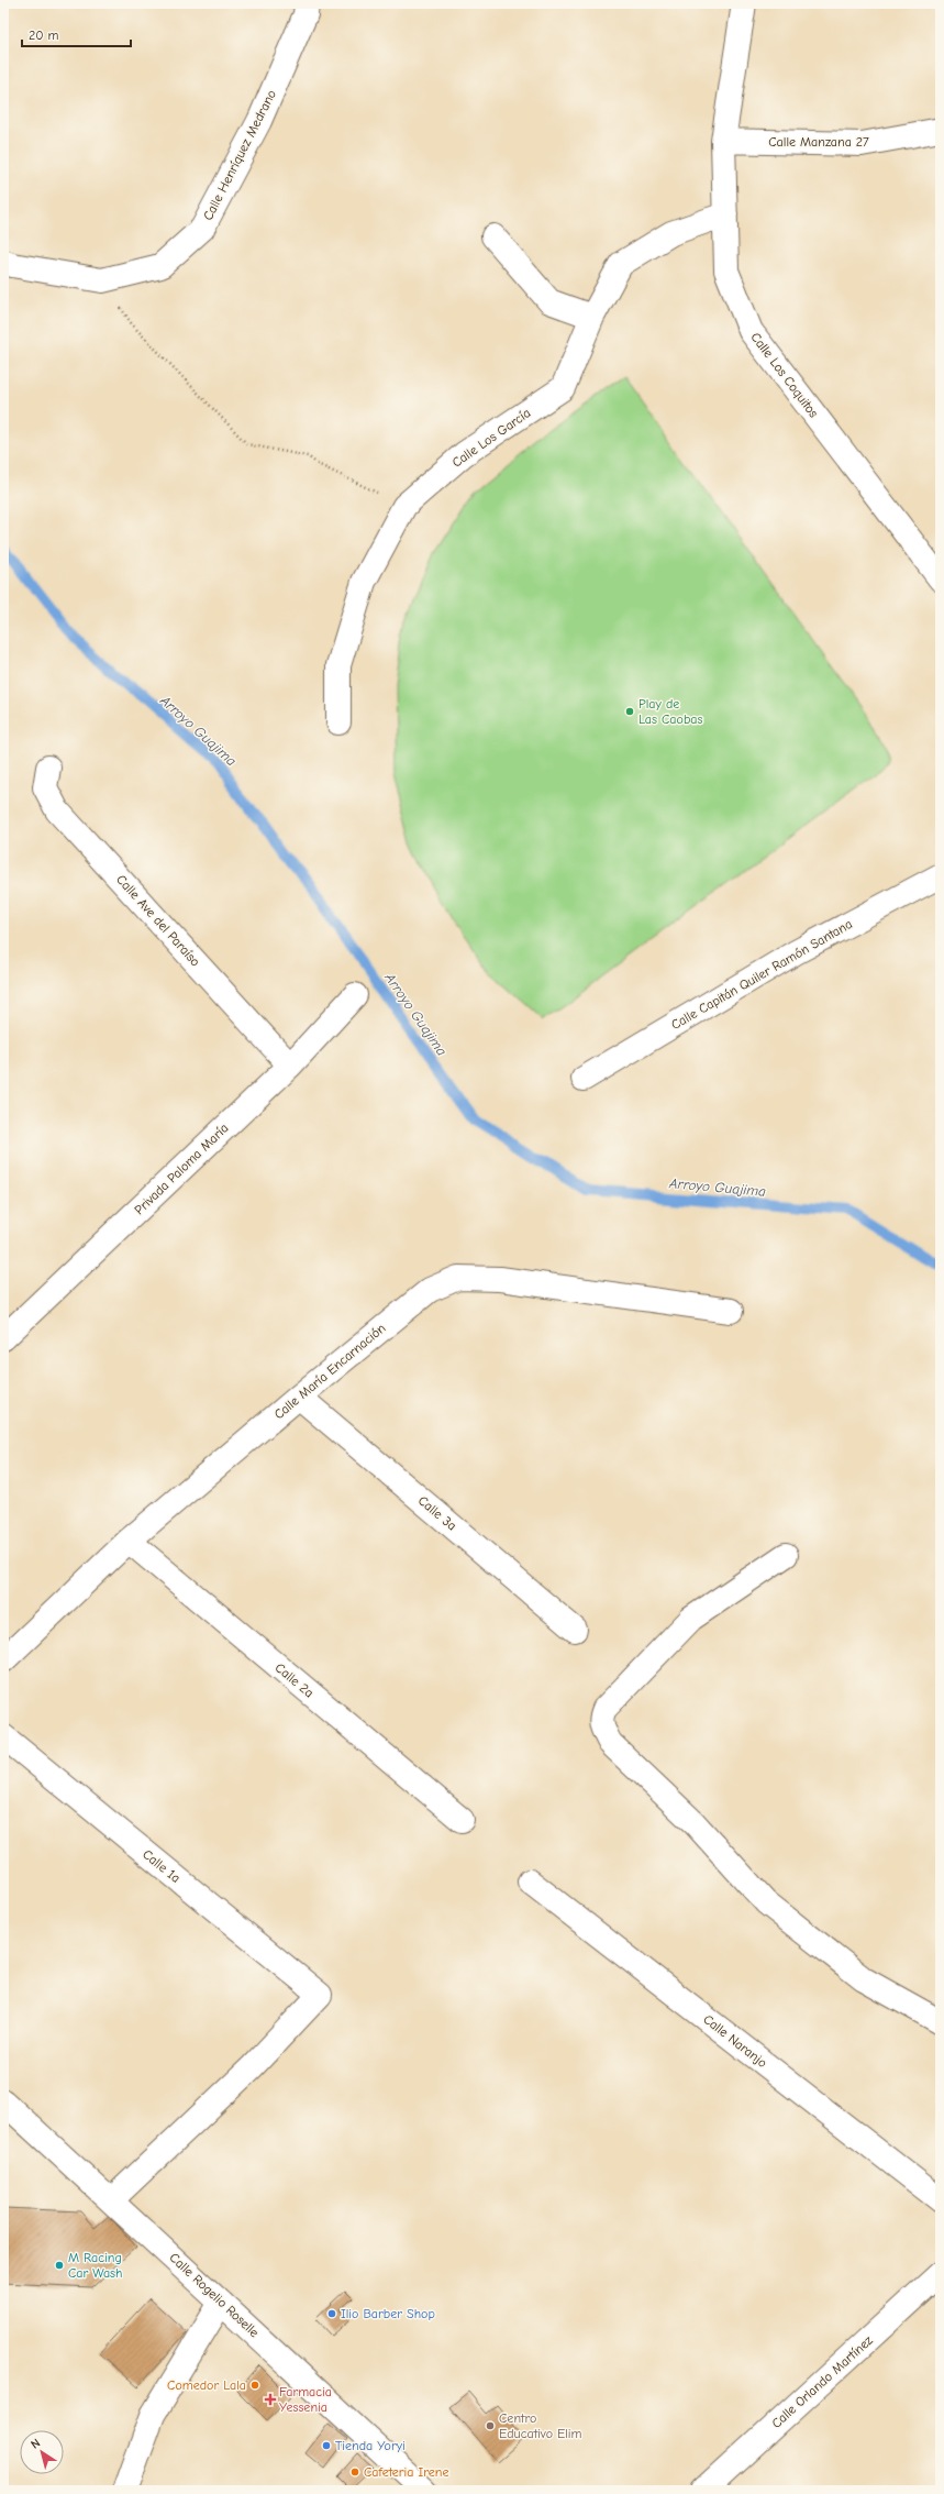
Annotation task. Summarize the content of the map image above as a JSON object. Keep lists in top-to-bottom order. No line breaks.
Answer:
{"streets":{"street":["Calle Manzana 27","Calle Henríquez Medrano","Calle Los Coquitos","Calle Los García","Calle Ave del Paraíso","Calle Capitán Quiler Ramón Santana","Privada Paloma María","Calle María Encarnación","Calle 3a","Calle 2a","Calle 1a","Calle Naranjo","Calle Rogelio Roselle","Calle Orlando Martínez"]},"crossings":[["Calle Manzana 27","Calle Los Coquitos"],["Calle Los Coquitos","Calle Los García"],["Calle Ave del Paraíso","Privada Paloma María"],["Calle María Encarnación","Calle 3a"],["Calle María Encarnación","Calle 2a"],["Calle 1a","Calle Rogelio Roselle"]],"water":["Arroyo Guajima"],"places":{"other":["Play de Las Caobas","M Racing Car Wash","Ilio Barber Shop","Comedor Lala","Centro Educativo Elim","Tienda Yoryi","Cafeteria Irene"],"health":["Farmacia Yessenia"]},"scale_bar":"20 m","north":"top left"}
